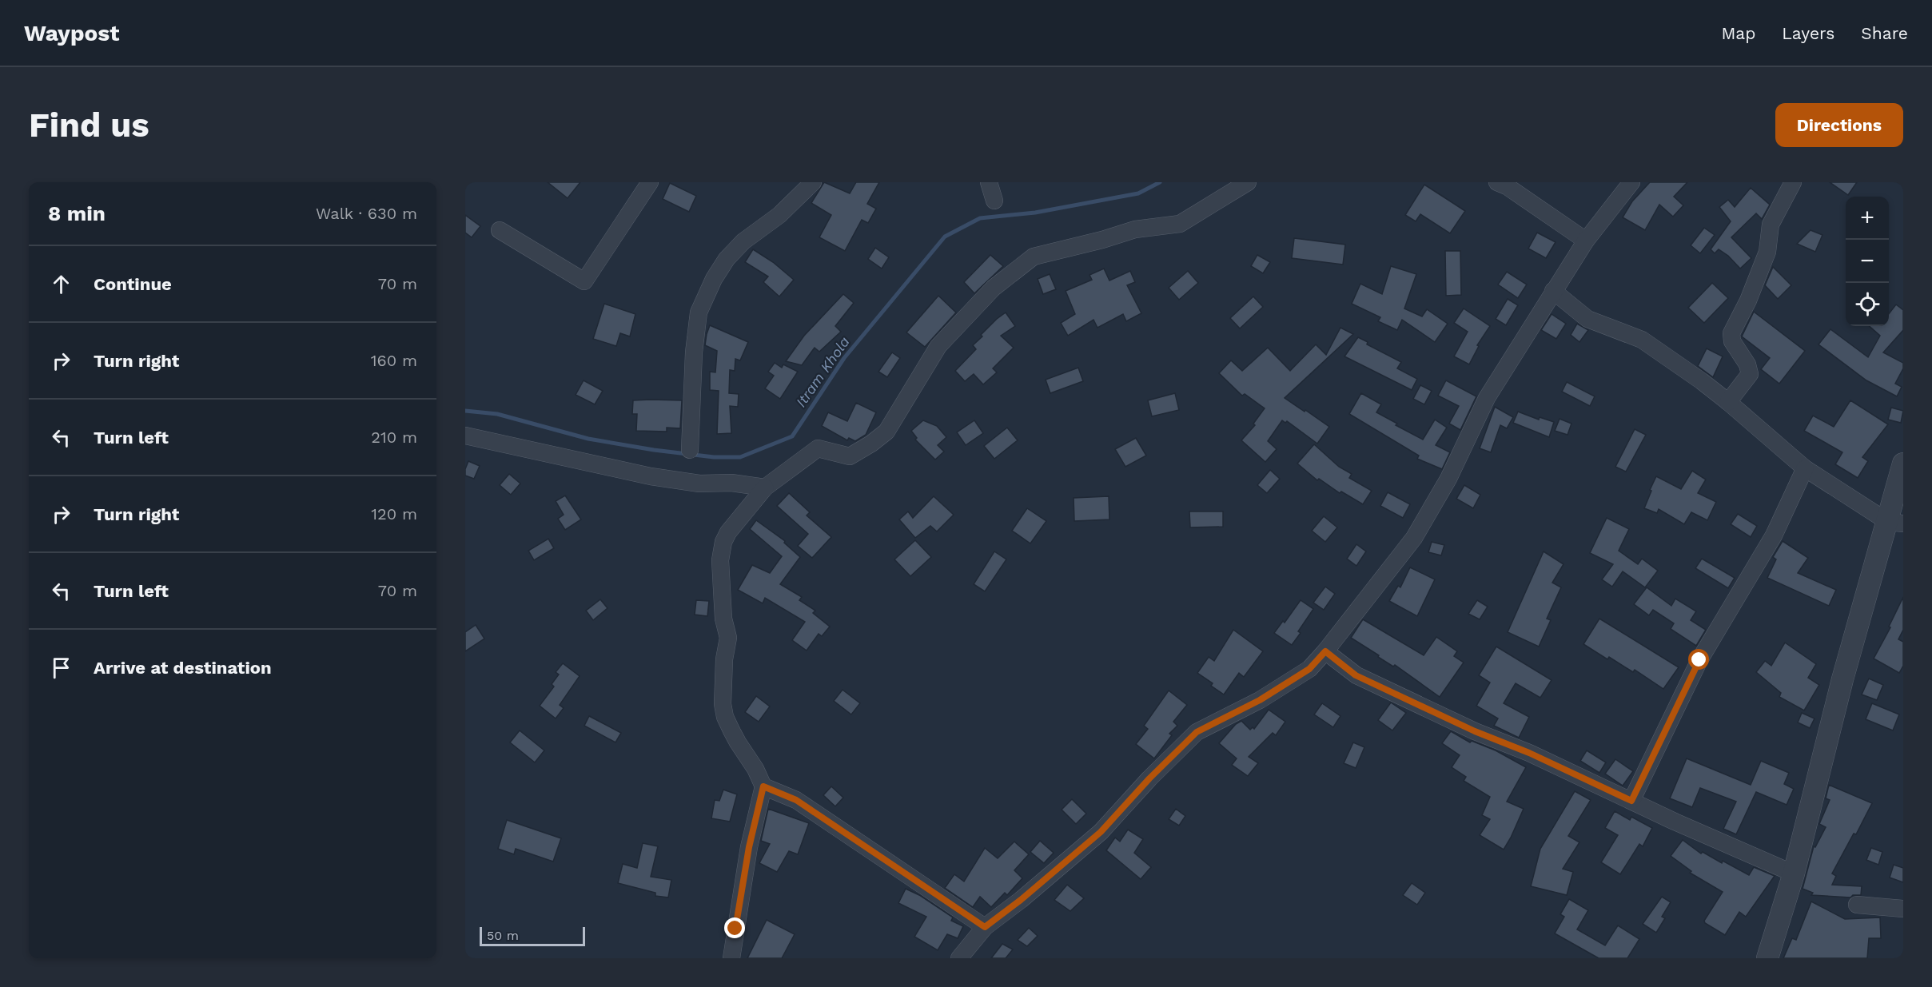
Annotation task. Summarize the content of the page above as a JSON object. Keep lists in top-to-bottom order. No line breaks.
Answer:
{"water":["Itram Khola"],"scale_bar":"50 m","page":{"header":"Waypost","nav":["Map","Layers","Share"],"buttons":"Directions","title":"Find us","heading":["8 min","Walk · 630 m"],"map_buttons":["+","−"],"list":[["Continue","70 m"],["Turn right","160 m"],["Turn left","210 m"],["Turn right","120 m"],["Turn left","70 m"],"Arrive at destination"],"scale":"50 m"}}
